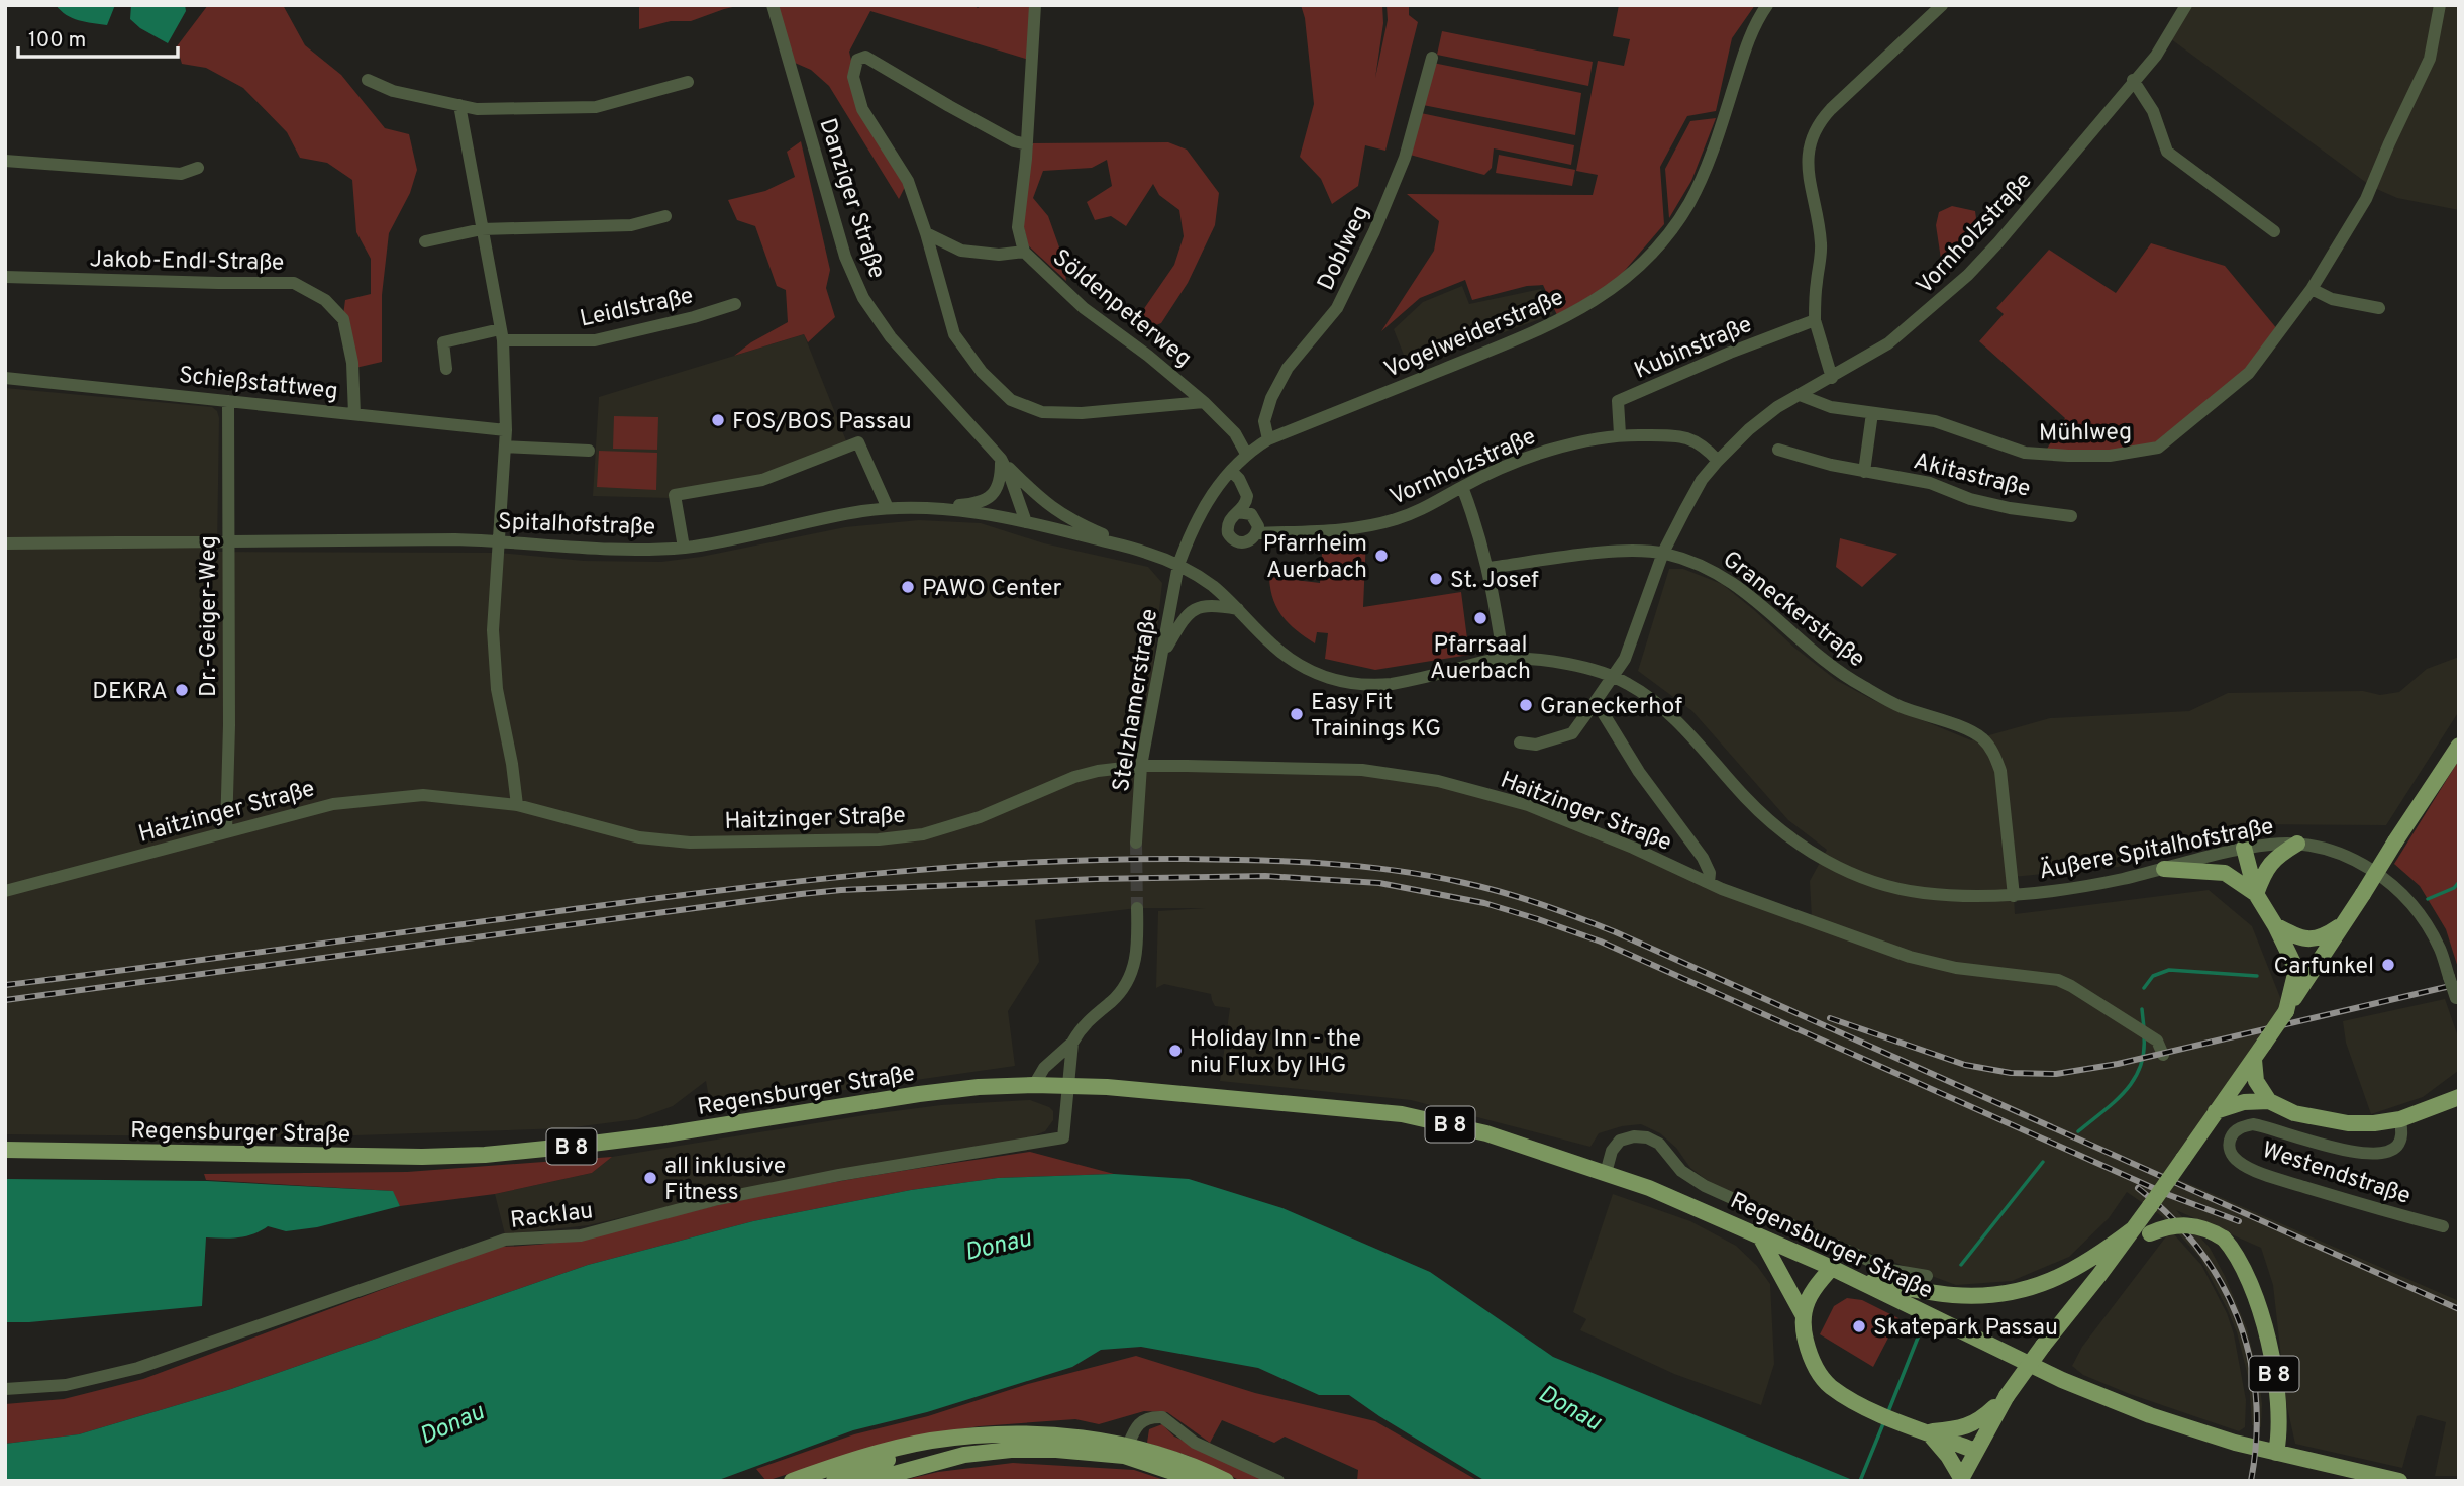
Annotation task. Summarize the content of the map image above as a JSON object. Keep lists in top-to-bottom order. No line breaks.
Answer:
{"streets":{"main road":["Regensburger Straße","B 8"],"street":["Danziger Straße","Vornholzstraße","Doblweg","Jakob-Endl-Straße","Leidlstraße","Söldenpeterweg","Vogelweiderstraße","Kubinstraße","Schießstattweg","Mühlweg","Akitastraße","Spitalhofstraße","Graneckerstraße","Dr.-Geiger-Weg","Stelzhamerstraße","Haitzinger Straße","Äußere Spitalhofstraße","Westendstraße","Racklau"]},"crossings":[["Danziger Straße","Spitalhofstraße"],["Vornholzstraße","Vogelweiderstraße"],["Vornholzstraße","Kubinstraße"],["Vornholzstraße","Mühlweg"],["Vornholzstraße","Graneckerstraße"],["Vornholzstraße","Äußere Spitalhofstraße"],["Doblweg","Vogelweiderstraße"],["Jakob-Endl-Straße","Schießstattweg"],["Söldenpeterweg","Vogelweiderstraße"],["Vogelweiderstraße","Spitalhofstraße"],["Vogelweiderstraße","Stelzhamerstraße"],["Vogelweiderstraße","Äußere Spitalhofstraße"],["Schießstattweg","Dr.-Geiger-Weg"],["Spitalhofstraße","Dr.-Geiger-Weg"],["Spitalhofstraße","Stelzhamerstraße"],["Spitalhofstraße","Äußere Spitalhofstraße"],["Graneckerstraße","Äußere Spitalhofstraße"],["Dr.-Geiger-Weg","Haitzinger Straße"],["Stelzhamerstraße","Haitzinger Straße"],["Stelzhamerstraße","Äußere Spitalhofstraße"],["Regensburger Straße","B 8"],["Regensburger Straße","Racklau"]],"water":["Donau"],"places":["FOS/BOS Passau","Pfarrheim Auerbach","St. Josef","PAWO Center","Pfarrsaal Auerbach","DEKRA","Graneckerhof","Easy Fit Trainings KG","Carfunkel","Holiday Inn - the niu Flux by IHG","all inklusive Fitness","Skatepark Passau"],"scale_bar":"100 m"}
